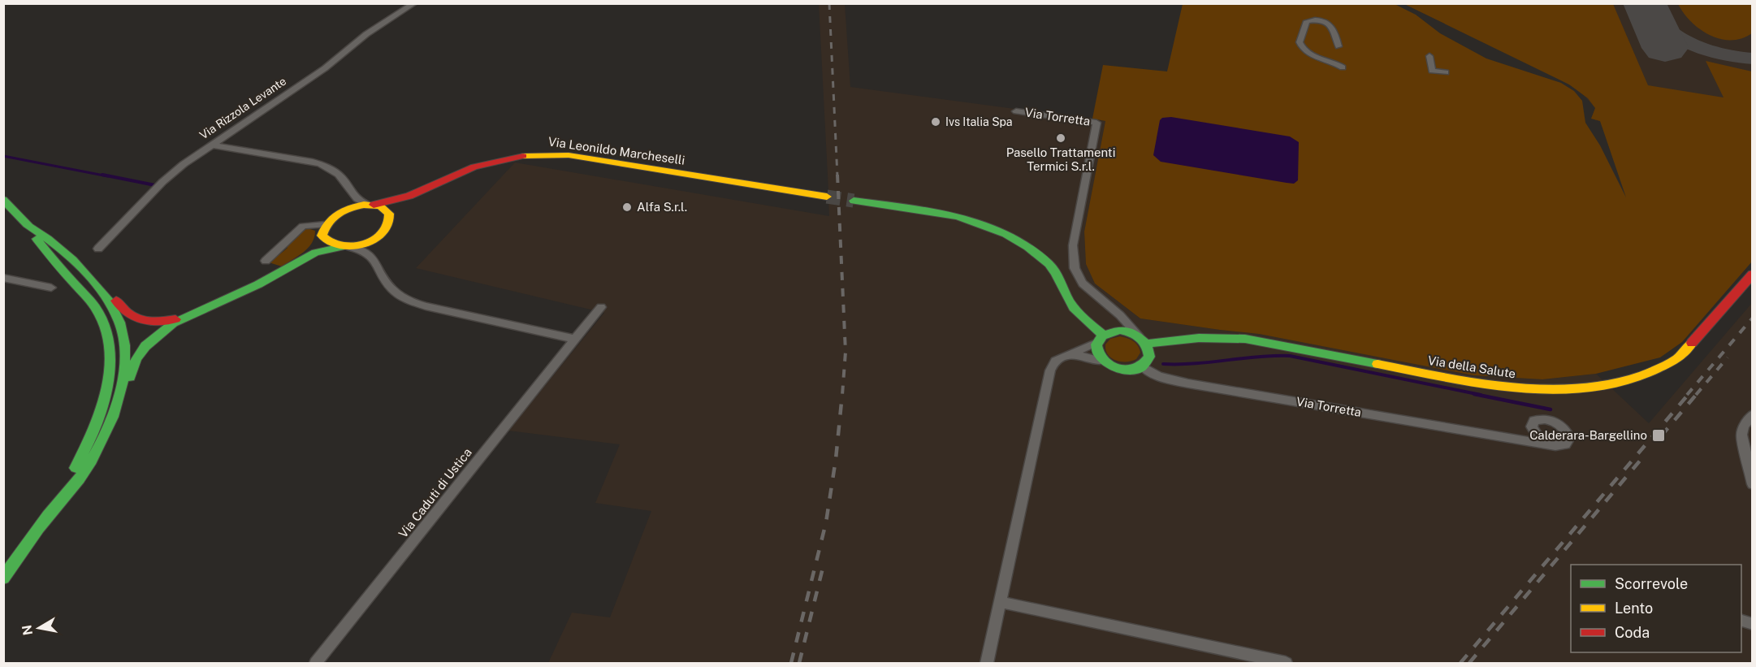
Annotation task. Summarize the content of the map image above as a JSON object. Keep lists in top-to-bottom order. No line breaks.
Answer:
{"streets":{"street":["Via Rizzola Levante","Via Torretta","Via Leonildo Marcheselli","Via della Salute","Via Caduti di Ustica"]},"crossings":[["Via Torretta","Via della Salute"]],"places":{"other":["Ivs Italia Spa","Pasello Trattamenti Termici S.r.l.","Alfa S.r.l."],"transit":["Calderara-Bargellino"]},"legend":["Scorrevole","Lento","Coda"],"north":"left"}
